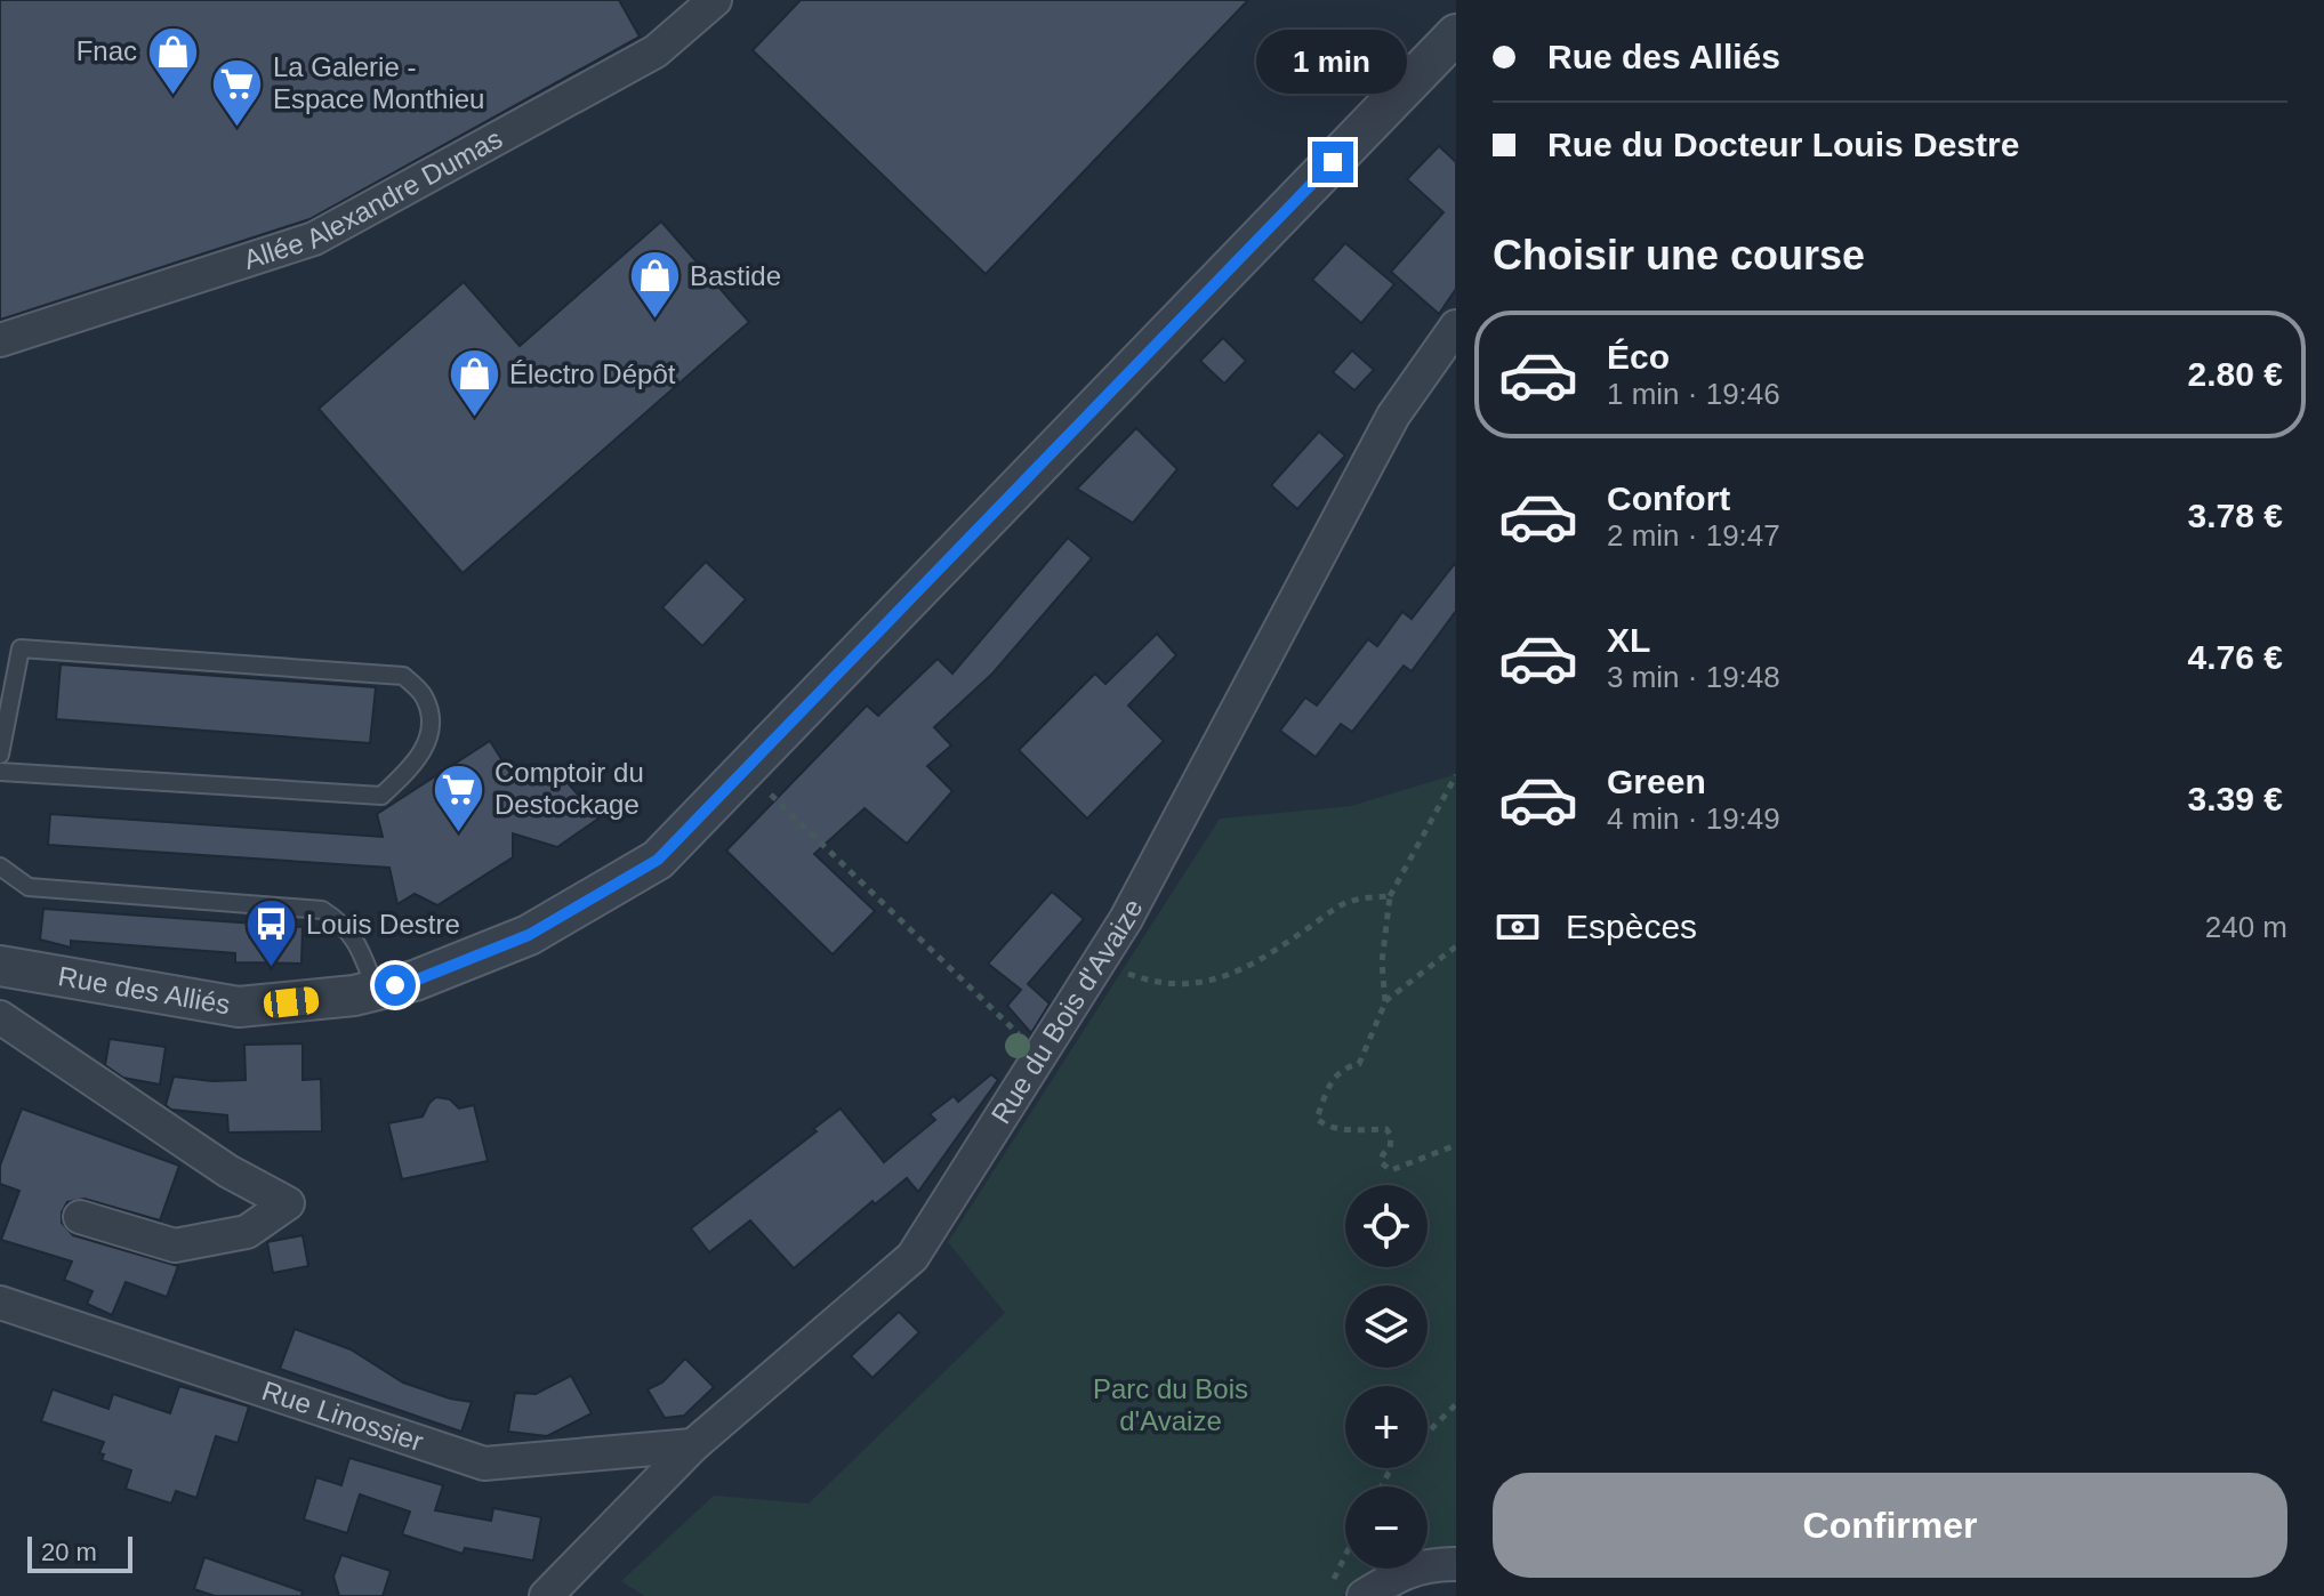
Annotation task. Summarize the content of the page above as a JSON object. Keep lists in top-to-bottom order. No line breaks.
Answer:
{"streets":{"street":["Allée Alexandre Dumas","Rue des Alliés","Rue du Bois d'Avaize","Rue Linossier"]},"crossings":[["Rue du Bois d'Avaize","Rue Linossier"]],"parks":["Parc du Bois d'Avaize"],"places":{"shop":["Fnac","Bastide","Électro Dépôt"],"supermarket":["La Galerie - Espace Monthieu","Comptoir du Destockage"],"bus stop":["Louis Destre"]},"scale_bar":"20 m","page":{"banner":["Rue des Alliés","Rue du Docteur Louis Destre"],"bubble":"1 min","heading":"Choisir une course","list":[{"name":"Éco","note":"1 min · 19:46","value":"2.80 €"},{"name":"Confort","note":"2 min · 19:47","value":"3.78 €"},{"name":"XL","note":"3 min · 19:48","value":"4.76 €"},{"name":"Green","note":"4 min · 19:49","value":"3.39 €"}],"pay":["Espèces","240 m"],"map_buttons":["+","−"],"buttons":"Confirmer","scale":"20 m"}}
